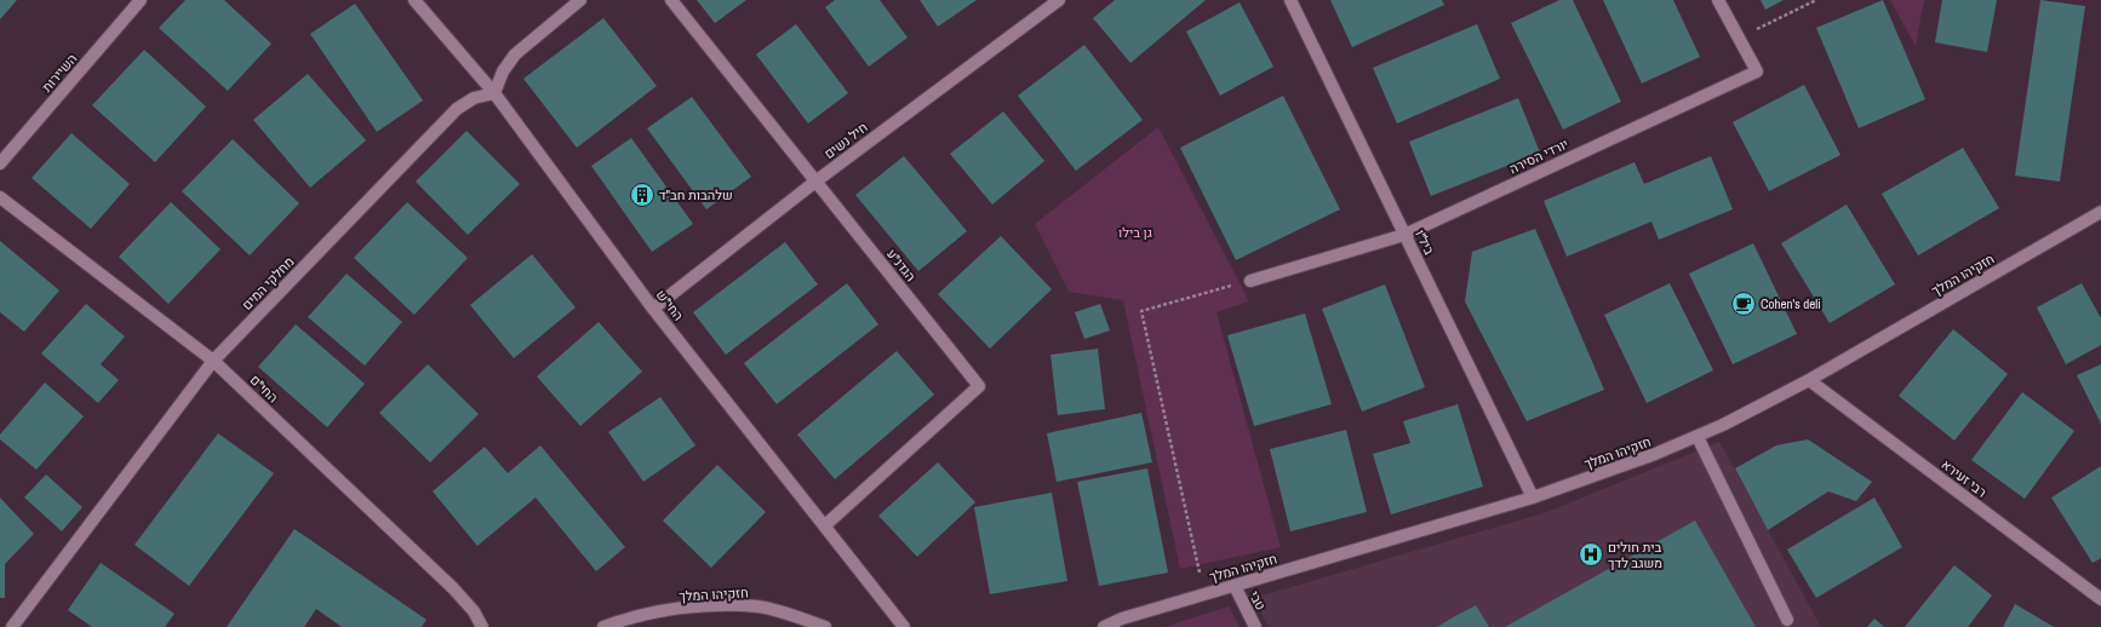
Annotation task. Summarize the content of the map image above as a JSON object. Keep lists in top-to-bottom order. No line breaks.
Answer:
{"streets":{"street":["השיירות","חיל נשים","יורדי הסירה","ביל\"ו","הגדנ\"ע","חזקיהו המלך","מחלקי המים","החי\"ש","החי\"ם","רבי זעירא","טבי"]},"crossings":[["חיל נשים","הגדנ\"ע"],["חיל נשים","החי\"ש"],["יורדי הסירה","ביל\"ו"],["ביל\"ו","חזקיהו המלך"],["הגדנ\"ע","החי\"ש"],["חזקיהו המלך","רבי זעירא"],["חזקיהו המלך","טבי"],["מחלקי המים","החי\"ש"],["מחלקי המים","החי\"ם"]],"parks":["גן בילו"],"places":{"building":["שלהבות חב\"ד"],"cafe":["Cohen's deli"],"hospital":["בית חולים משגב לדך"]}}
